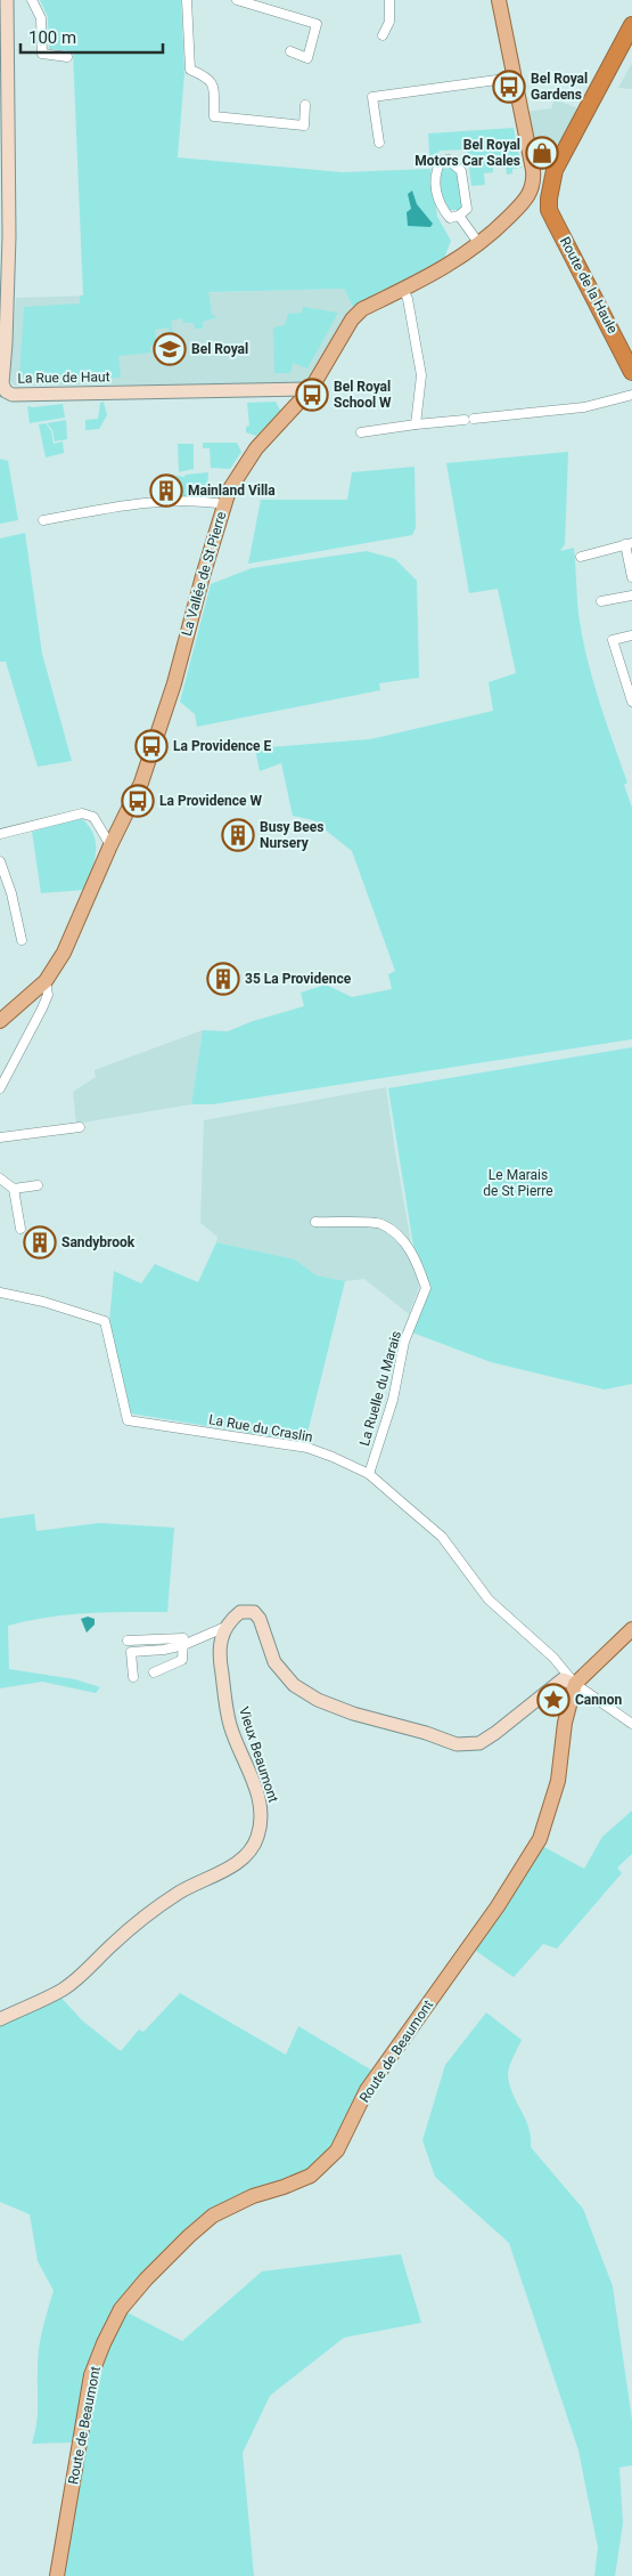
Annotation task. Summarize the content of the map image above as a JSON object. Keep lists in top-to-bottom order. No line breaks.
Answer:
{"streets":{"highway":["Route de la Haule"],"main road":["La Vallée de St Pierre","Route de Beaumont"],"street":["La Rue de Haut","La Ruelle du Marais","La Rue du Craslin","Vieux Beaumont"]},"crossings":[["La Rue de Haut","La Vallée de St Pierre"],["La Ruelle du Marais","La Rue du Craslin"],["La Rue du Craslin","Route de Beaumont"]],"parks":["Le Marais de St Pierre"],"places":{"bus stop":["Bel Royal Gardens","Bel Royal School W","La Providence E","La Providence W"],"shop":["Bel Royal Motors Car Sales"],"school or university":["Bel Royal"],"building":["Mainland Villa","Busy Bees Nursery","35 La Providence","Sandybrook"],"place":["Cannon"]},"scale_bar":"100 m"}
